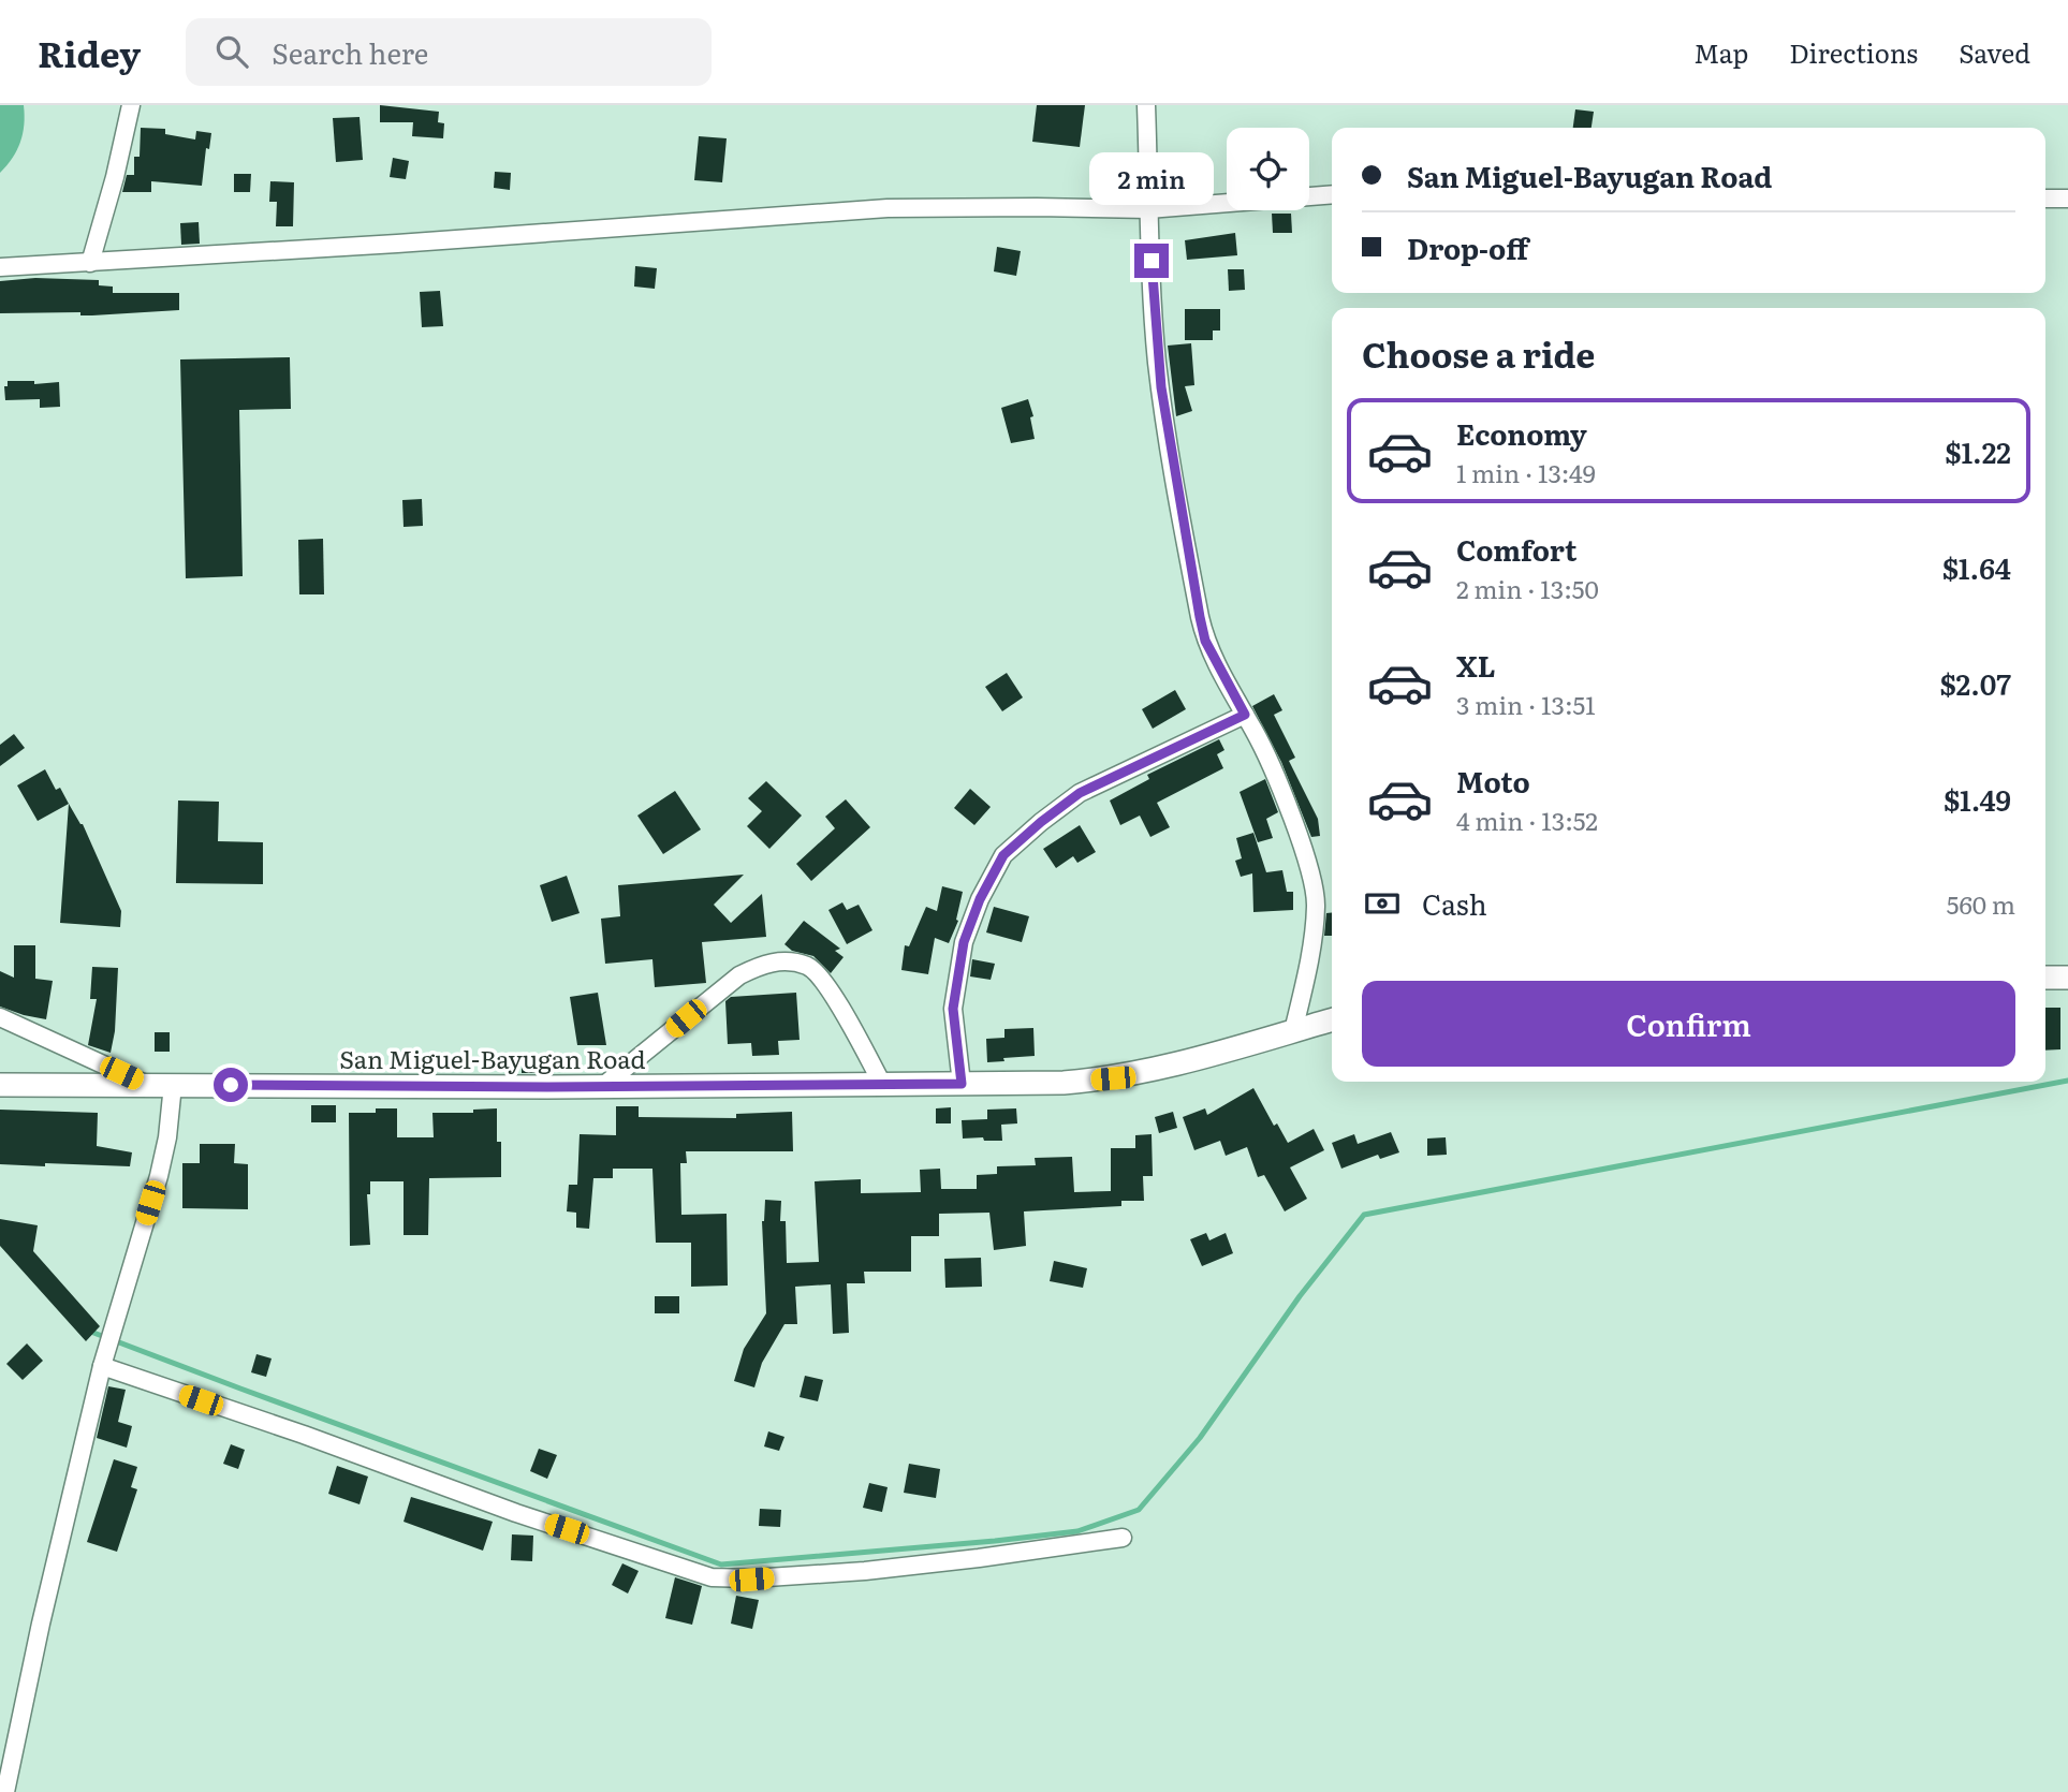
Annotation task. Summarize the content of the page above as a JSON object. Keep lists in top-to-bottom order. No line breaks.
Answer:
{"streets":{"main road":["San Miguel-Bayugan Road"]},"page":{"header":"Ridey","search":"Search here","nav":["Map","Directions","Saved"],"banner":["San Miguel-Bayugan Road","Drop-off"],"bubble":"2 min","heading":"Choose a ride","list":[{"name":"Economy","note":"1 min · 13:49","value":"$1.22"},{"name":"Comfort","note":"2 min · 13:50","value":"$1.64"},{"name":"XL","note":"3 min · 13:51","value":"$2.07"},{"name":"Moto","note":"4 min · 13:52","value":"$1.49"}],"pay":["Cash","560 m"],"buttons":"Confirm"}}
